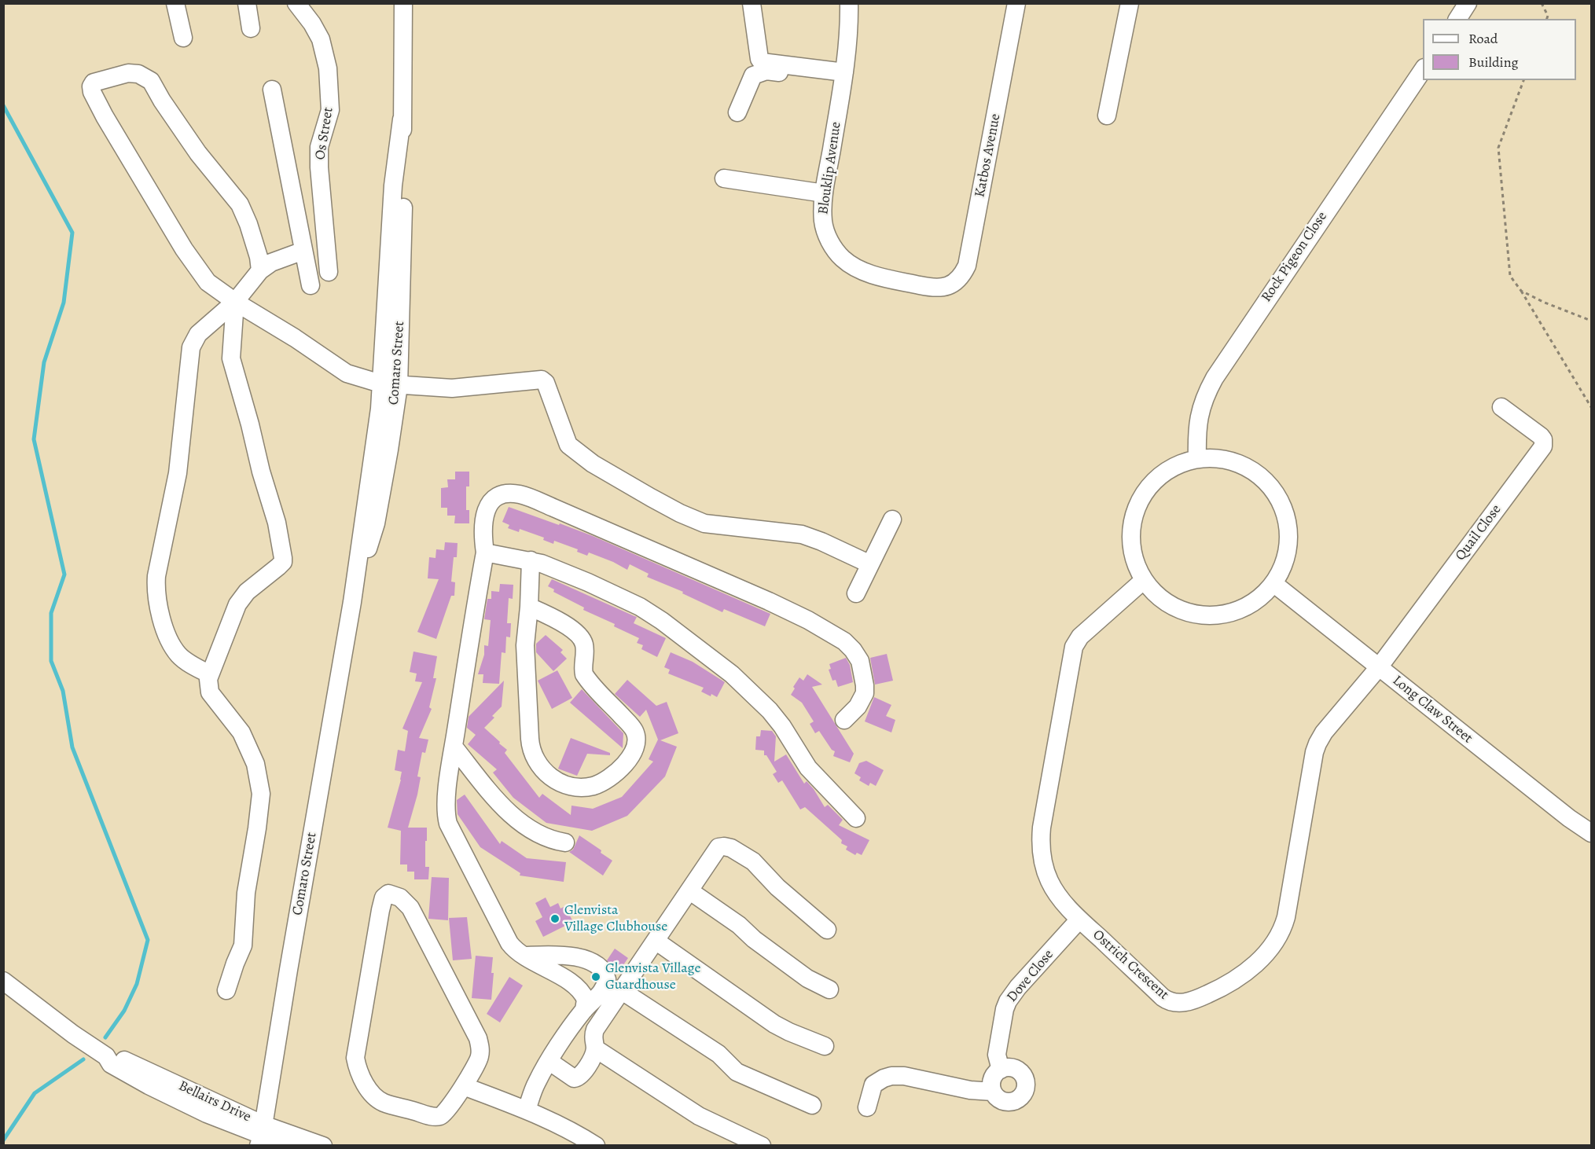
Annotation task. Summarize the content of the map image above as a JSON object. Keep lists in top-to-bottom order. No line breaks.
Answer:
{"streets":{"street":["Os Street","Katbos Avenue","Blouklip Avenue","Rock Pigeon Close","Comaro Street","Quail Close","Long Claw Street","Ostrich Crescent","Dove Close","Bellairs Drive"]},"crossings":[["Katbos Avenue","Blouklip Avenue"],["Rock Pigeon Close","Long Claw Street"],["Rock Pigeon Close","Ostrich Crescent"],["Comaro Street","Bellairs Drive"],["Quail Close","Long Claw Street"],["Quail Close","Ostrich Crescent"],["Long Claw Street","Ostrich Crescent"],["Ostrich Crescent","Dove Close"]],"places":["Glenvista Village Clubhouse","Glenvista Village Guardhouse"],"legend":["Road","Building"]}
